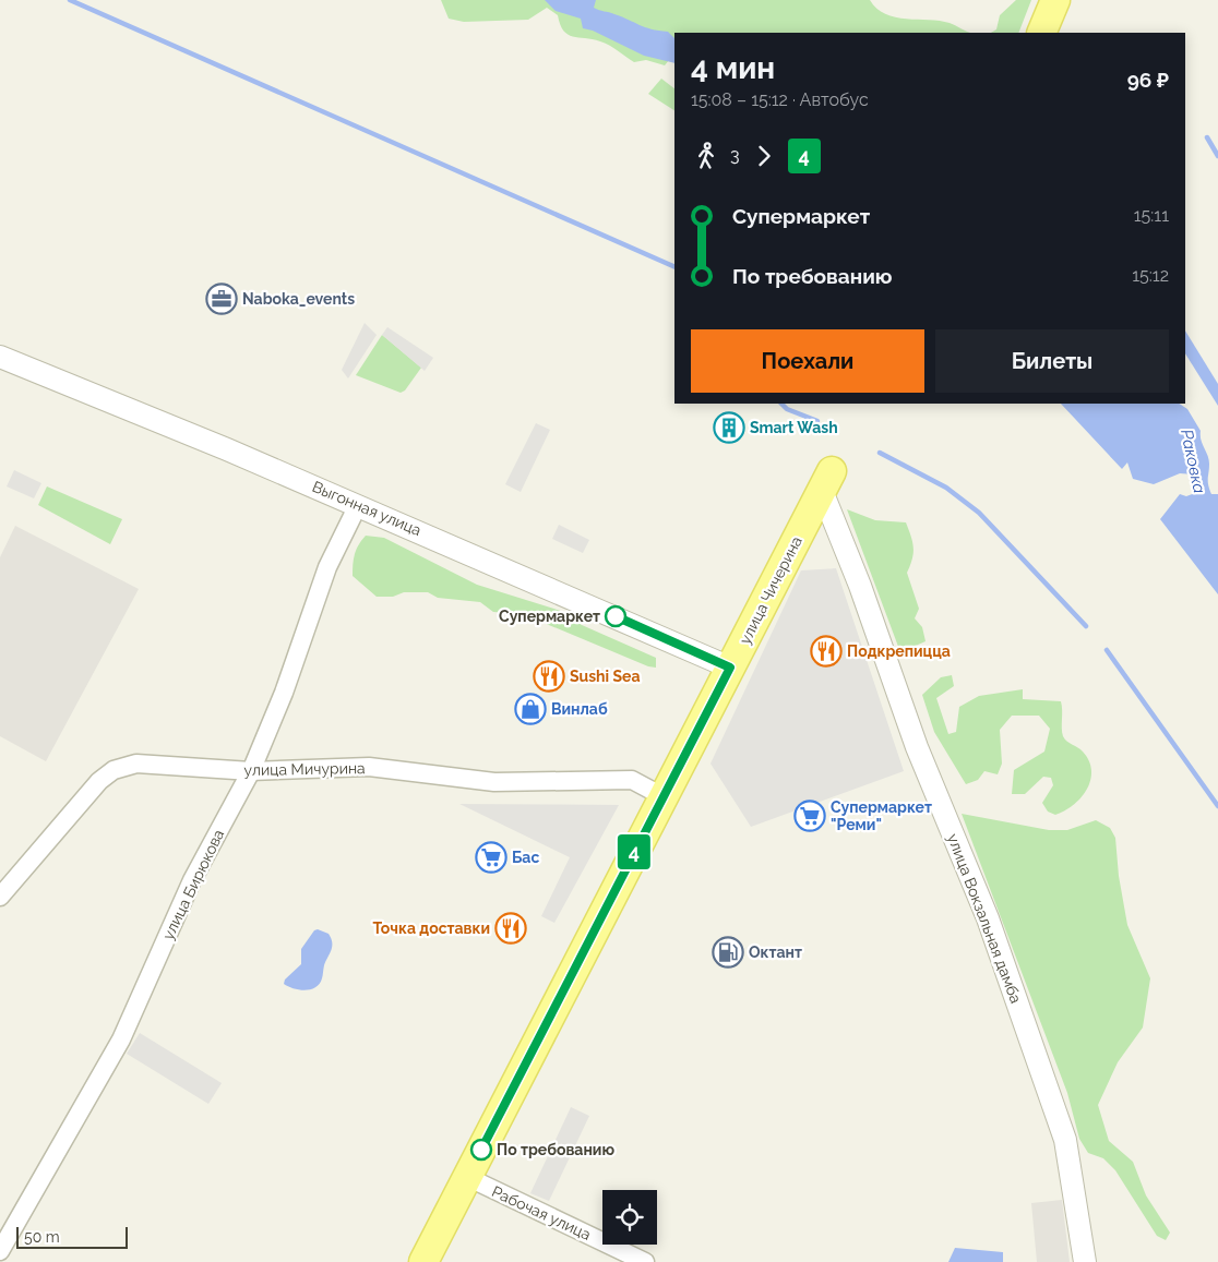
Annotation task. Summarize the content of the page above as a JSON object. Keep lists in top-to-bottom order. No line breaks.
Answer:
{"streets":{"main road":["улица Чичерина"],"street":["Выгонная улица","улица Мичурина","улица Бирюкова","улица Вокзальная дамба","Рабочая улица"]},"crossings":[["Выгонная улица","улица Чичерина"],["Выгонная улица","улица Бирюкова"],["улица Чичерина","улица Мичурина"],["улица Чичерина","улица Вокзальная дамба"],["улица Чичерина","Рабочая улица"],["улица Мичурина","улица Бирюкова"]],"water":["Раковка"],"places":{"office":["Naboka_events"],"building":["Smart Wash"],"other":["Супермаркет","По требованию"],"restaurant":["Подкрепицца","Sushi Sea","Точка доставки"],"shop":["Винлаб"],"supermarket":["Супермаркет \"Реми\"","Бас"],"fuel station":["Октант"]},"lines":["bus line 4"],"scale_bar":"50 m","page":{"on_map":"4","heading":["4 мин","15:08 – 15:12 · Автобус","96 ₽"],"legs":["3","4"],"list":[{"name":"Супермаркет","value":"15:11"},{"name":"По требованию","value":"15:12"}],"buttons":["Поехали","Билеты"],"scale":"50 m"}}
